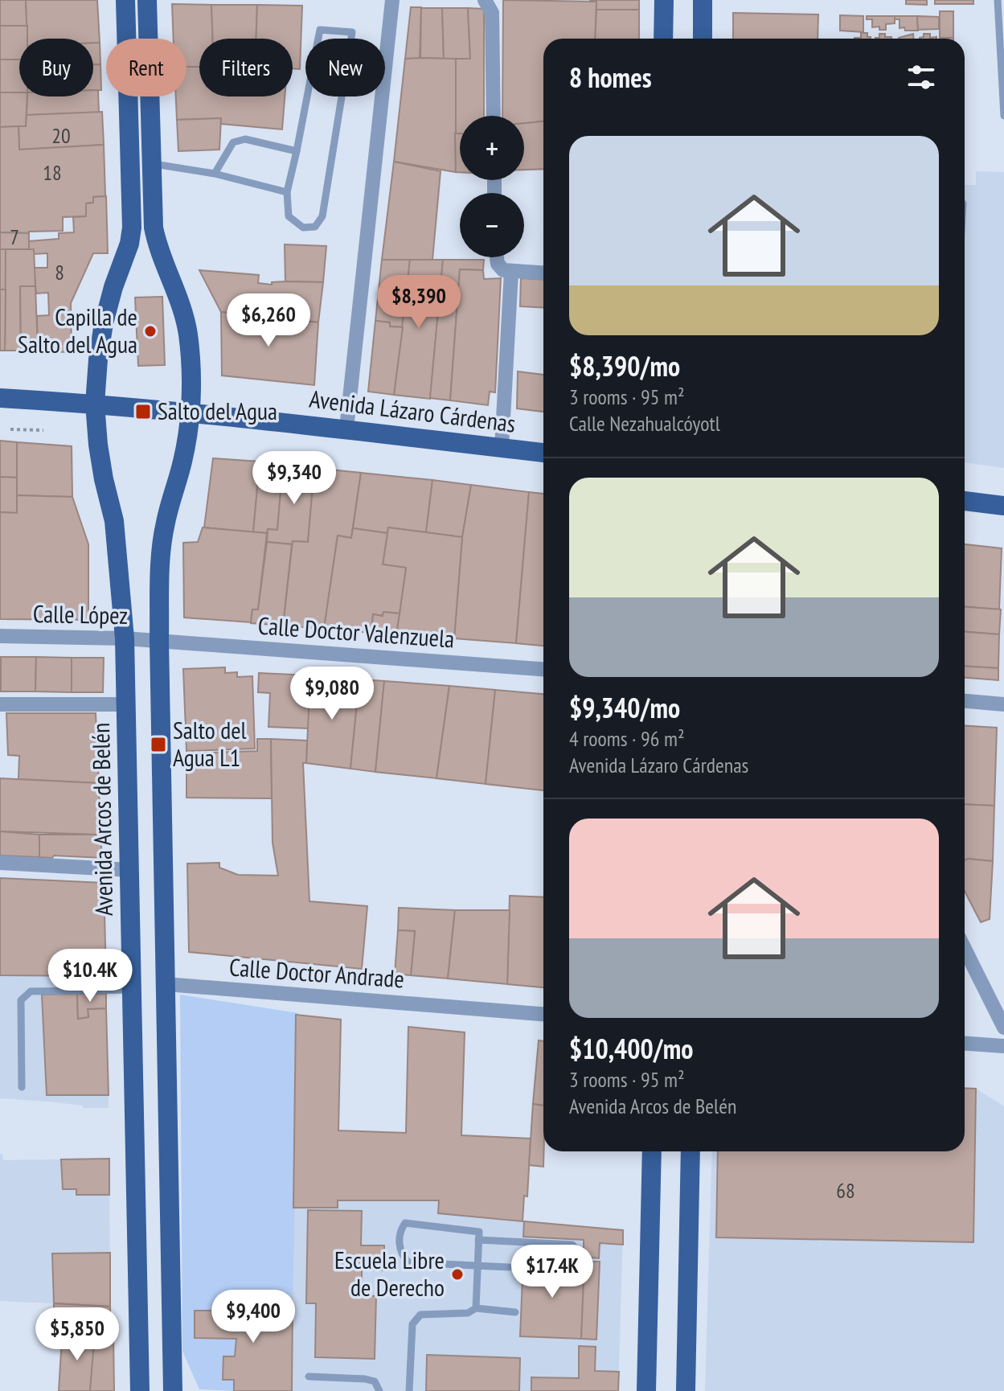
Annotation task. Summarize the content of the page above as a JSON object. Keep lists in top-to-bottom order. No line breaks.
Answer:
{"streets":{"main road":["Avenida Lázaro Cárdenas","Avenida Arcos de Belén"],"street":["Calle López","Calle Doctor Valenzuela","Calle Doctor Andrade"]},"crossings":[["Avenida Lázaro Cárdenas","Avenida Arcos de Belén"],["Calle López","Calle Doctor Valenzuela"],["Calle López","Avenida Arcos de Belén"]],"places":{"other":["Capilla de Salto del Agua","Escuela Libre de Derecho"],"transit":["Salto del Agua","Salto del Agua L1"]},"house_numbers":["20","18","7","8","68"],"page":{"chip":["Buy","Rent","Filters","New"],"heading":"8 homes","map_buttons":["+","−"],"list":[{"name":"$8,390/mo","note":"3 rooms · 95 m² · Calle Nezahualcóyotl"},{"name":"$9,340/mo","note":"4 rooms · 96 m² · Avenida Lázaro Cárdenas"},{"name":"$10,400/mo","note":"3 rooms · 95 m² · Avenida Arcos de Belén"}],"price":["$8,390","$6,260","$9,340","$9,080","$10.4K","$17.4K","$9,400","$5,850"]}}
